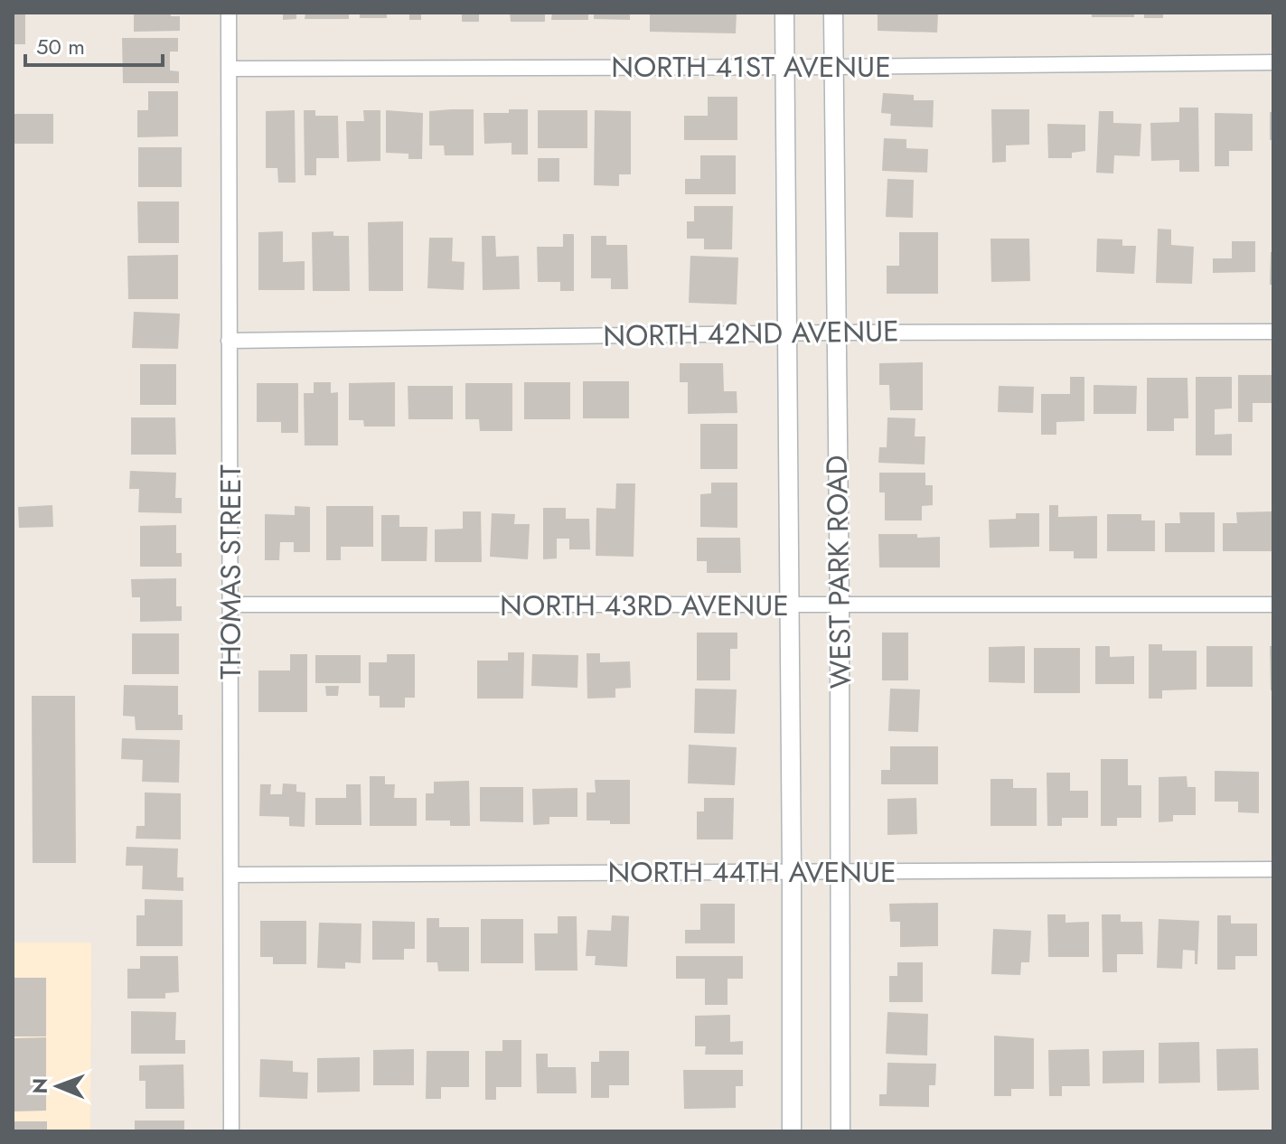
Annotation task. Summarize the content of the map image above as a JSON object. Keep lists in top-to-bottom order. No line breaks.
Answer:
{"streets":{"street":["NORTH 41ST AVENUE","NORTH 42ND AVENUE","THOMAS STREET","WEST PARK ROAD","NORTH 43RD AVENUE","NORTH 44TH AVENUE"]},"crossings":[["NORTH 41ST AVENUE","THOMAS STREET"],["NORTH 41ST AVENUE","WEST PARK ROAD"],["NORTH 42ND AVENUE","THOMAS STREET"],["NORTH 42ND AVENUE","WEST PARK ROAD"],["THOMAS STREET","NORTH 43RD AVENUE"],["THOMAS STREET","NORTH 44TH AVENUE"],["WEST PARK ROAD","NORTH 43RD AVENUE"],["WEST PARK ROAD","NORTH 44TH AVENUE"]],"scale_bar":"50 m","north":"left"}
